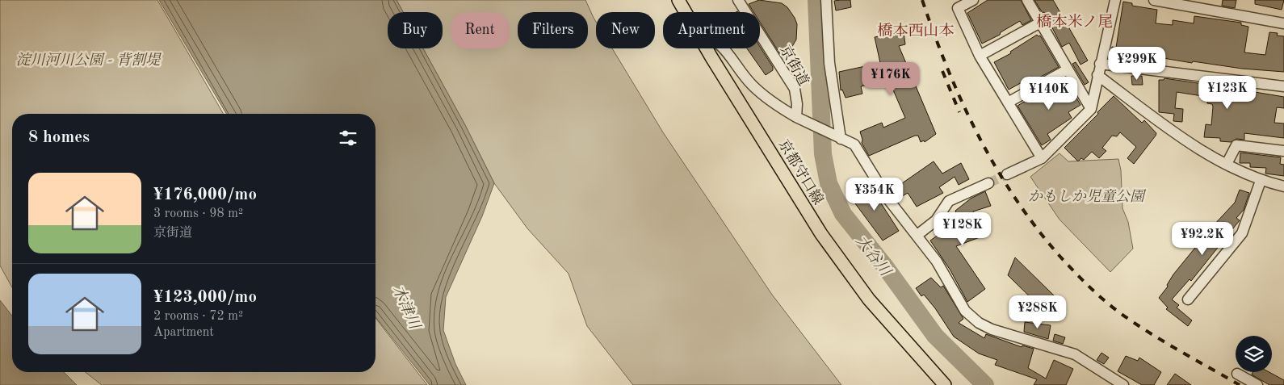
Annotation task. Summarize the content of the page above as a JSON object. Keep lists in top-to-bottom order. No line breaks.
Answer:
{"streets":{"main road":["京都守口線"],"street":["京街道"]},"districts":["橋本米ノ尾","橋本西山本"],"water":["大谷川","木津川"],"parks":["淀川河川公園 - 背割堤","かもしか児童公園"],"page":{"chip":["Buy","Rent","Filters","New","Apartment"],"price":["¥299K","¥176K","¥123K","¥140K","¥354K","¥128K","¥92.2K","¥288K"],"heading":"8 homes","list":[{"name":"¥176,000/mo","note":"3 rooms · 98 m² · 京街道"},{"name":"¥123,000/mo","note":"2 rooms · 72 m² · Apartment"}]}}
